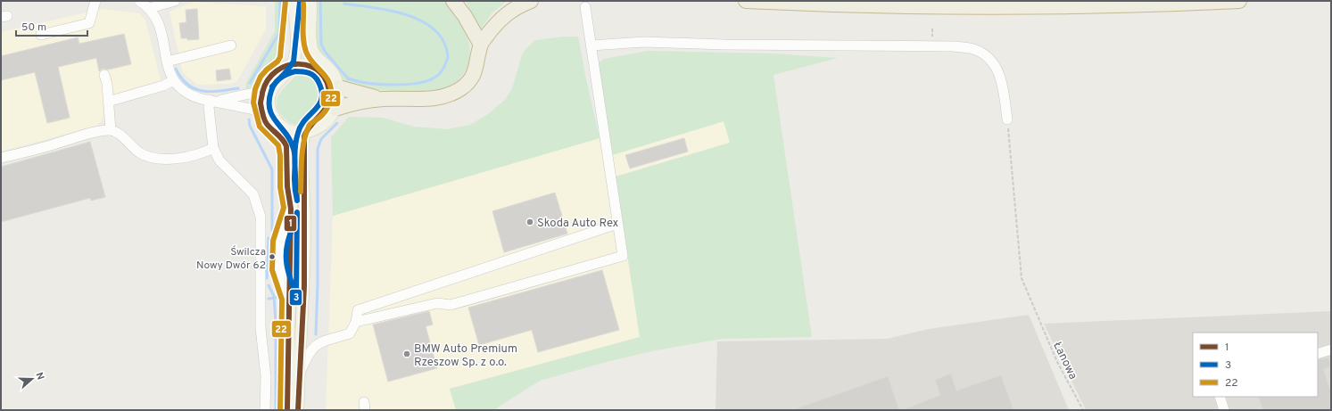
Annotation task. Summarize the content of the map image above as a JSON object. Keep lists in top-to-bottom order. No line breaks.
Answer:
{"streets":{"path":["Łanowa"]},"places":["Skoda Auto Rex","Świlcza Nowy Dwór 62","BMW Auto Premium Rzeszow Sp. z o.o."],"lines":["transit line 22","transit line 3","transit line 1"],"legend":["1","3","22"],"scale_bar":"50 m","north":"right"}
